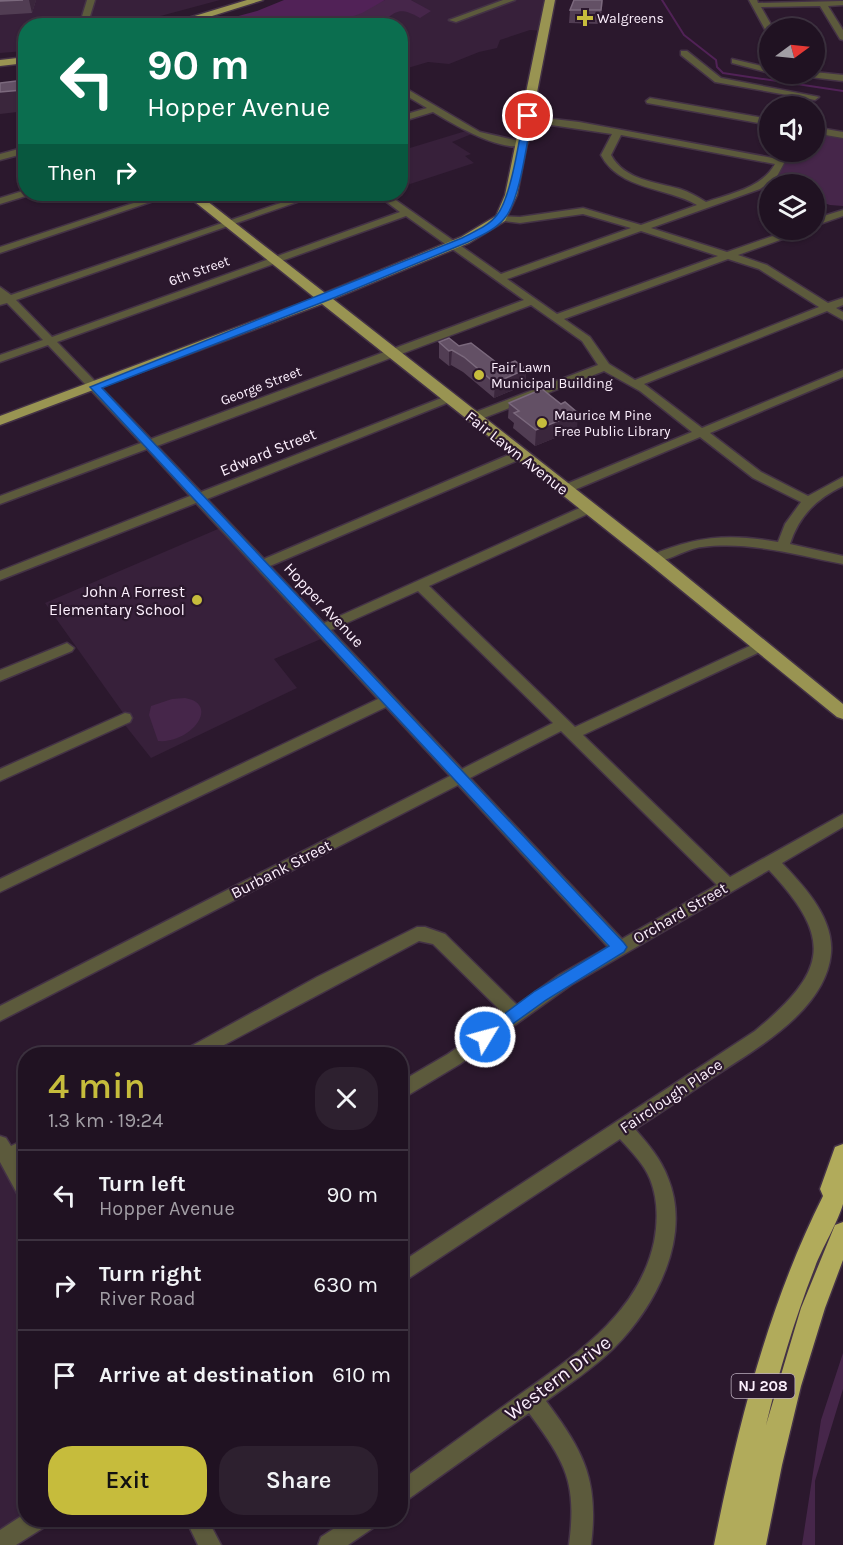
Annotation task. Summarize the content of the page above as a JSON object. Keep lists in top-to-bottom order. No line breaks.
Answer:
{"streets":{"highway":["NJ 208"],"main road":["Fair Lawn Avenue"],"street":["6th Street","George Street","Edward Street","Hopper Avenue","Burbank Street","Orchard Street","Fairclough Place","Western Drive"]},"crossings":[["6th Street","Fair Lawn Avenue"],["6th Street","Hopper Avenue"],["George Street","Fair Lawn Avenue"],["George Street","Hopper Avenue"],["Edward Street","Fair Lawn Avenue"],["Edward Street","Hopper Avenue"],["Fair Lawn Avenue","Burbank Street"],["Hopper Avenue","Burbank Street"],["Hopper Avenue","Orchard Street"],["Orchard Street","Fairclough Place"],["Fairclough Place","Western Drive"]],"places":{"health":["Walgreens"],"other":["Fair Lawn Municipal Building","Maurice M Pine Free Public Library","John A Forrest Elementary School"]},"north":"right","page":{"turn":["90 m","Hopper Avenue"],"then":"Then","heading":["4 min","1.3 km · 19:24"],"list":[{"name":"Turn left","note":"Hopper Avenue","value":"90 m"},{"name":"Turn right","note":"River Road","value":"630 m"},{"name":"Arrive at destination","value":"610 m"}],"buttons":["Exit","Share"]}}
